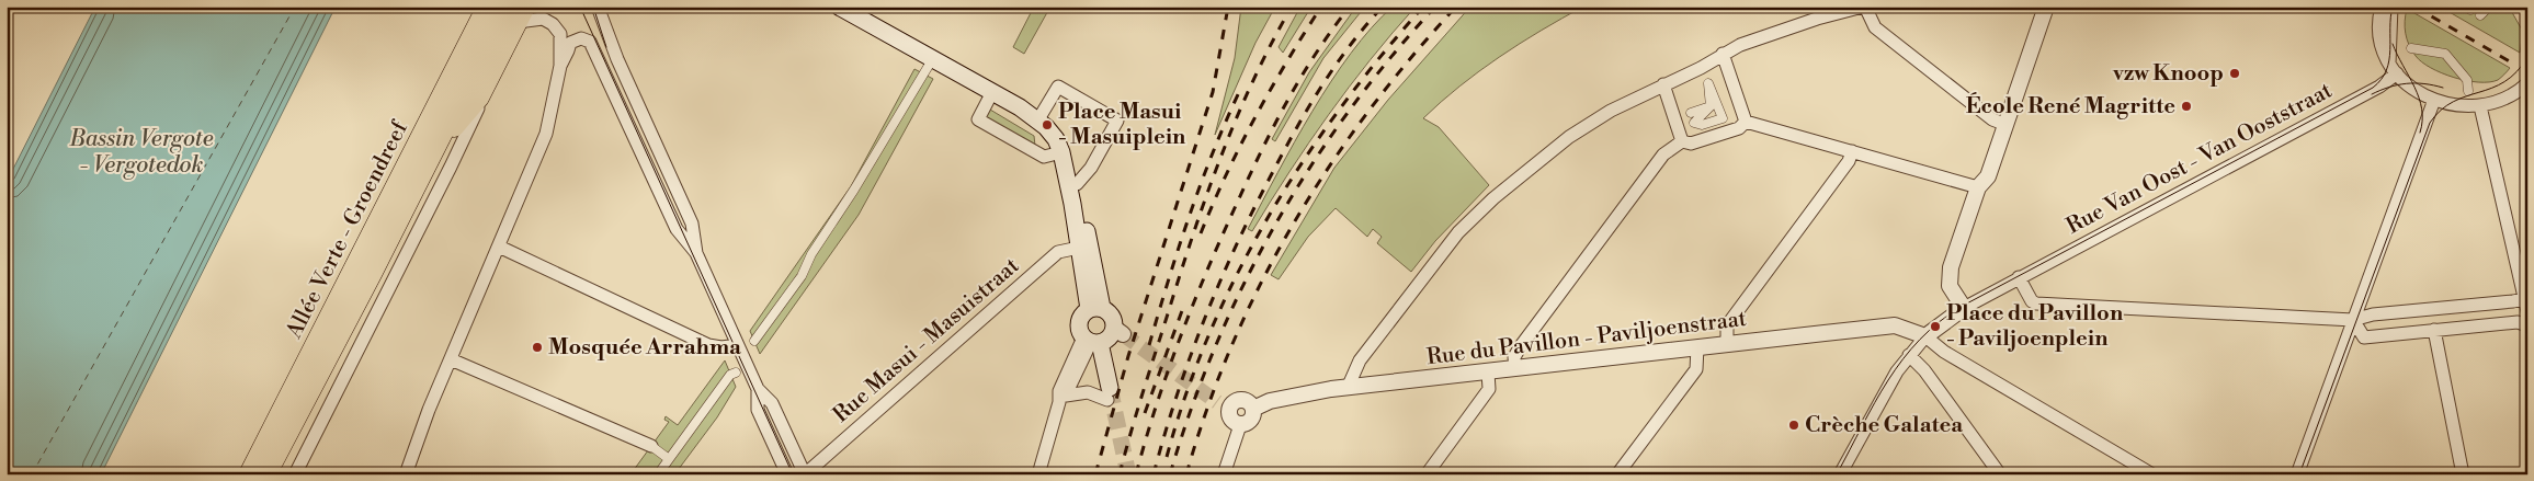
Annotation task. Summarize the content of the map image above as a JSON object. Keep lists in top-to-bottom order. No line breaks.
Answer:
{"streets":{"main road":["Allée Verte - Groendreef"],"street":["Rue Van Oost - Van Ooststraat","Rue du Pavillon - Paviljoenstraat","Rue Masui - Masuistraat"]},"water":["Bassin Vergote - Vergotedok"],"places":["vzw Knoop","École René Magritte","Place Masui - Masuiplein","Place du Pavillon - Paviljoenplein","Mosquée Arrahma","Crèche Galatea"]}
